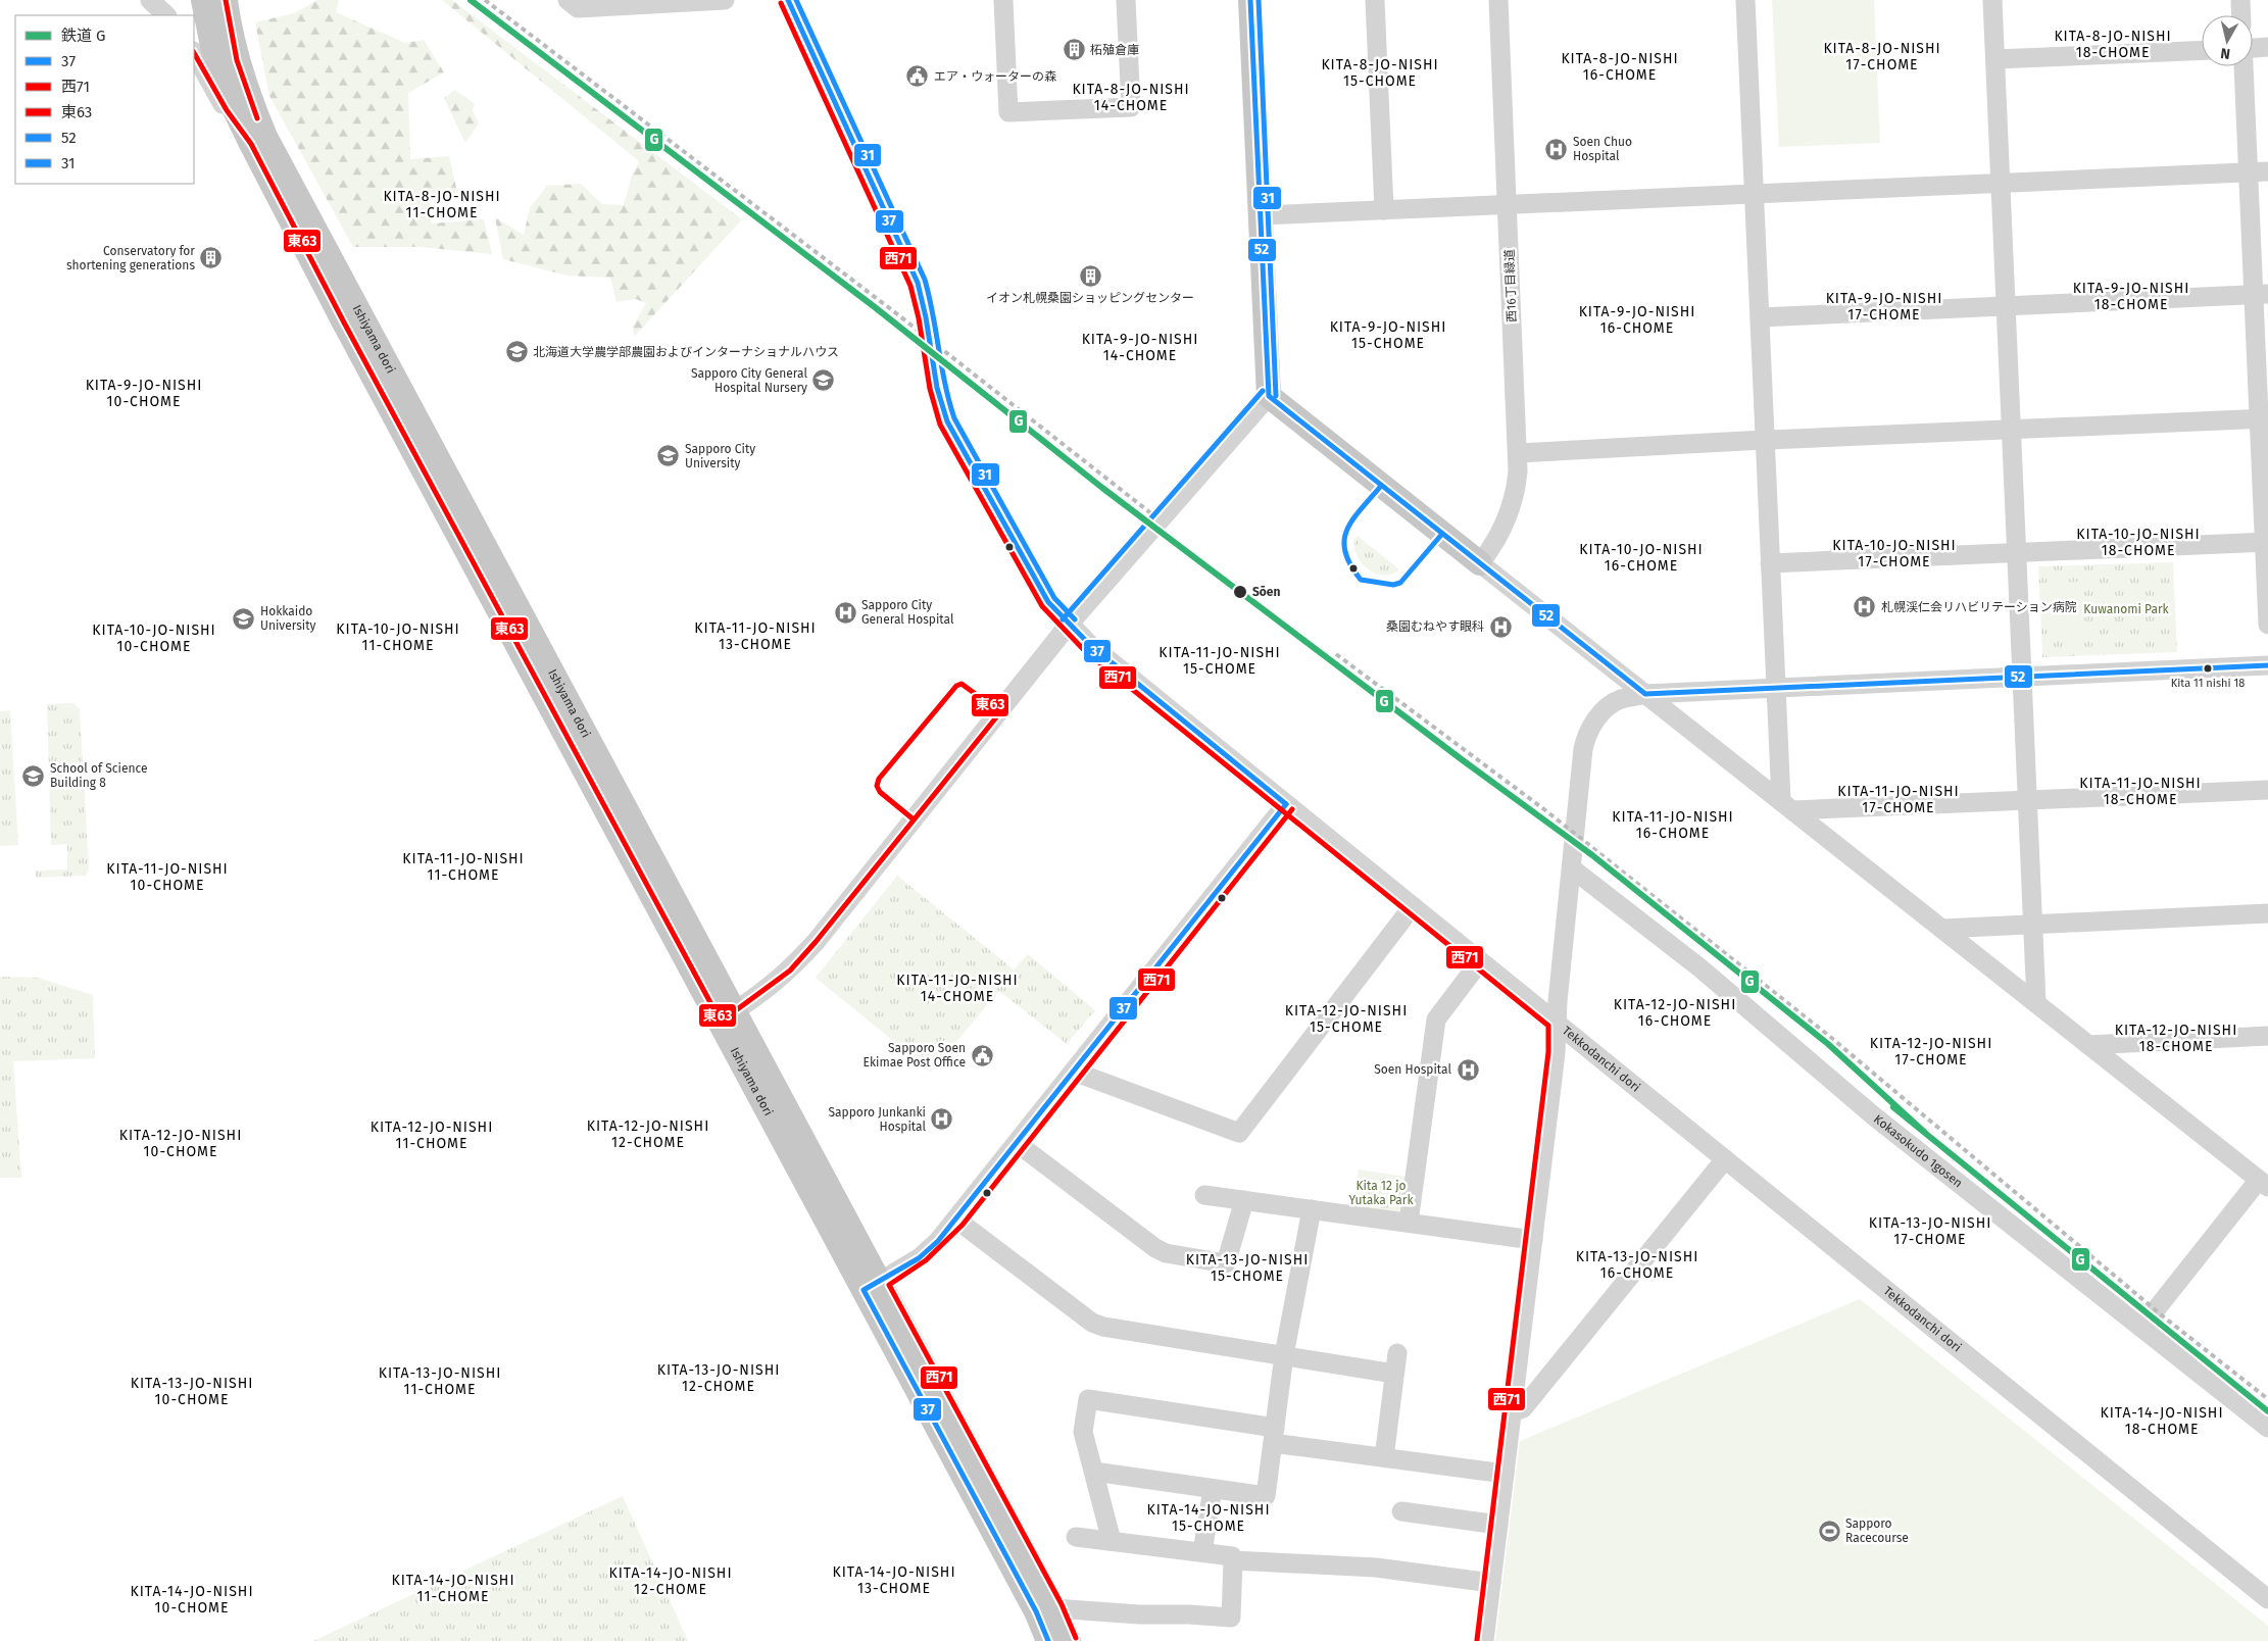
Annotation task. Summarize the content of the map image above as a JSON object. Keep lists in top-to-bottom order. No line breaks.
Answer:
{"streets":{"main road":["Ishiyama dori"],"street":["西16丁目緑道","Tekkodanchi dori","Kokasokudo 1gosen"]},"districts":["KITA-8-JO-NISHI 18-CHOME","KITA-8-JO-NISHI 17-CHOME","KITA-8-JO-NISHI 16-CHOME","KITA-8-JO-NISHI 15-CHOME","KITA-8-JO-NISHI 14-CHOME","KITA-8-JO-NISHI 11-CHOME","KITA-9-JO-NISHI 18-CHOME","KITA-9-JO-NISHI 17-CHOME","KITA-9-JO-NISHI 16-CHOME","KITA-9-JO-NISHI 15-CHOME","KITA-9-JO-NISHI 14-CHOME","KITA-9-JO-NISHI 10-CHOME","KITA-10-JO-NISHI 18-CHOME","KITA-10-JO-NISHI 17-CHOME","KITA-10-JO-NISHI 16-CHOME","KITA-11-JO-NISHI 13-CHOME","KITA-10-JO-NISHI 11-CHOME","KITA-10-JO-NISHI 10-CHOME","KITA-11-JO-NISHI 15-CHOME","KITA-11-JO-NISHI 18-CHOME","KITA-11-JO-NISHI 17-CHOME","KITA-11-JO-NISHI 16-CHOME","KITA-11-JO-NISHI 11-CHOME","KITA-11-JO-NISHI 10-CHOME","KITA-11-JO-NISHI 14-CHOME","KITA-12-JO-NISHI 16-CHOME","KITA-12-JO-NISHI 15-CHOME","KITA-12-JO-NISHI 18-CHOME","KITA-12-JO-NISHI 17-CHOME","KITA-12-JO-NISHI 12-CHOME","KITA-12-JO-NISHI 11-CHOME","KITA-12-JO-NISHI 10-CHOME","KITA-13-JO-NISHI 17-CHOME","KITA-13-JO-NISHI 16-CHOME","KITA-13-JO-NISHI 15-CHOME","KITA-13-JO-NISHI 12-CHOME","KITA-13-JO-NISHI 11-CHOME","KITA-13-JO-NISHI 10-CHOME","KITA-14-JO-NISHI 18-CHOME","KITA-14-JO-NISHI 15-CHOME","KITA-14-JO-NISHI 13-CHOME","KITA-14-JO-NISHI 12-CHOME","KITA-14-JO-NISHI 11-CHOME","KITA-14-JO-NISHI 10-CHOME"],"parks":["Kuwanomi Park","Kita 12 jo Yutaka Park"],"places":{"building":["柘殖倉庫","Conservatory for shortening generations","イオン札幌桑園ショッピングセンター"],"public building":["エア・ウォーターの森","Sapporo Soen Ekimae Post Office"],"hospital":["Soen Chuo Hospital","札幌渓仁会リハビリテーション病院","Sapporo City General Hospital","桑園むねやす眼科","Soen Hospital","Sapporo Junkanki Hospital"],"school or university":["北海道大学農学部農園およびインターナショナルハウス","Sapporo City General Hospital Nursery","Sapporo City University","Hokkaido University","School of Science Building 8"],"other":["Sōen","Kita 11 nishi 18"],"sports":["Sapporo Racecourse"]},"lines":["rail line G","transit line 37","transit line 東63","transit line 52","transit line 31","transit line 西71"],"legend":["鉄道 G","37","西71","東63","52","31"],"north":"bottom"}
